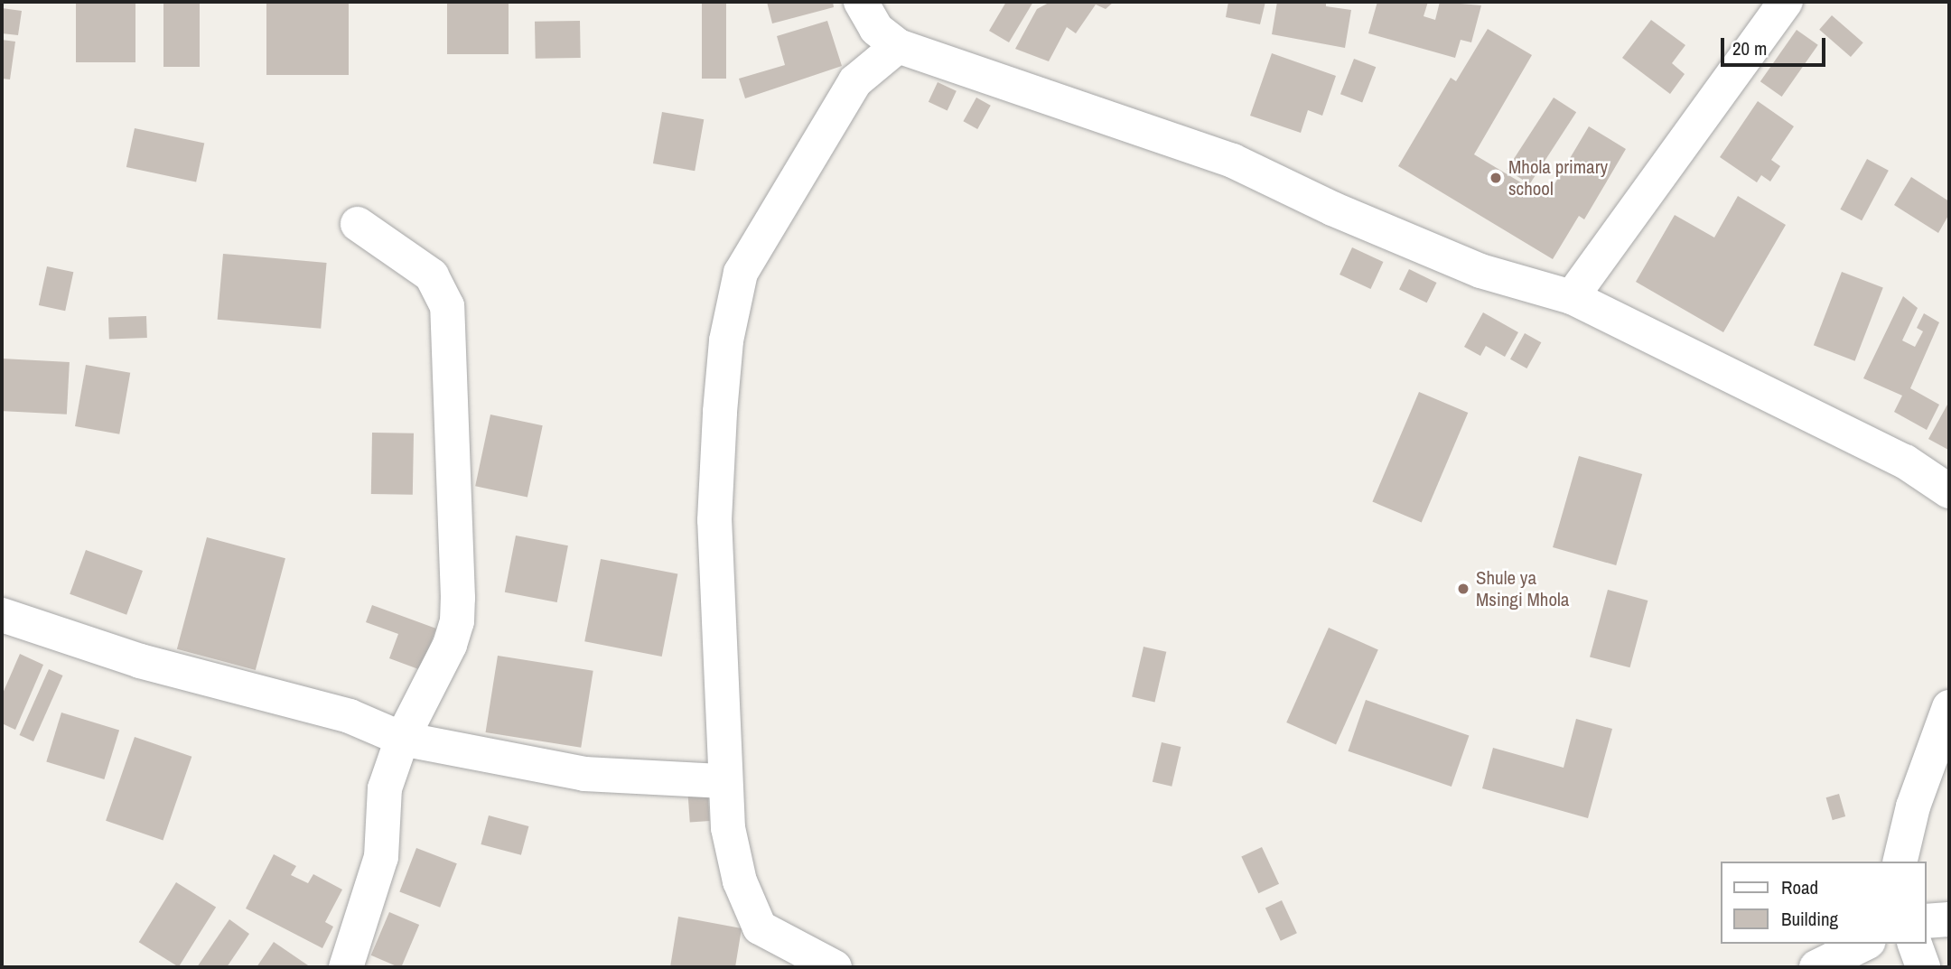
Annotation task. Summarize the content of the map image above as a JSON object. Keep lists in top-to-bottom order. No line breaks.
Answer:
{"places":["Mhola primary school","Shule ya Msingi Mhola"],"legend":["Road","Building"],"scale_bar":"20 m"}
